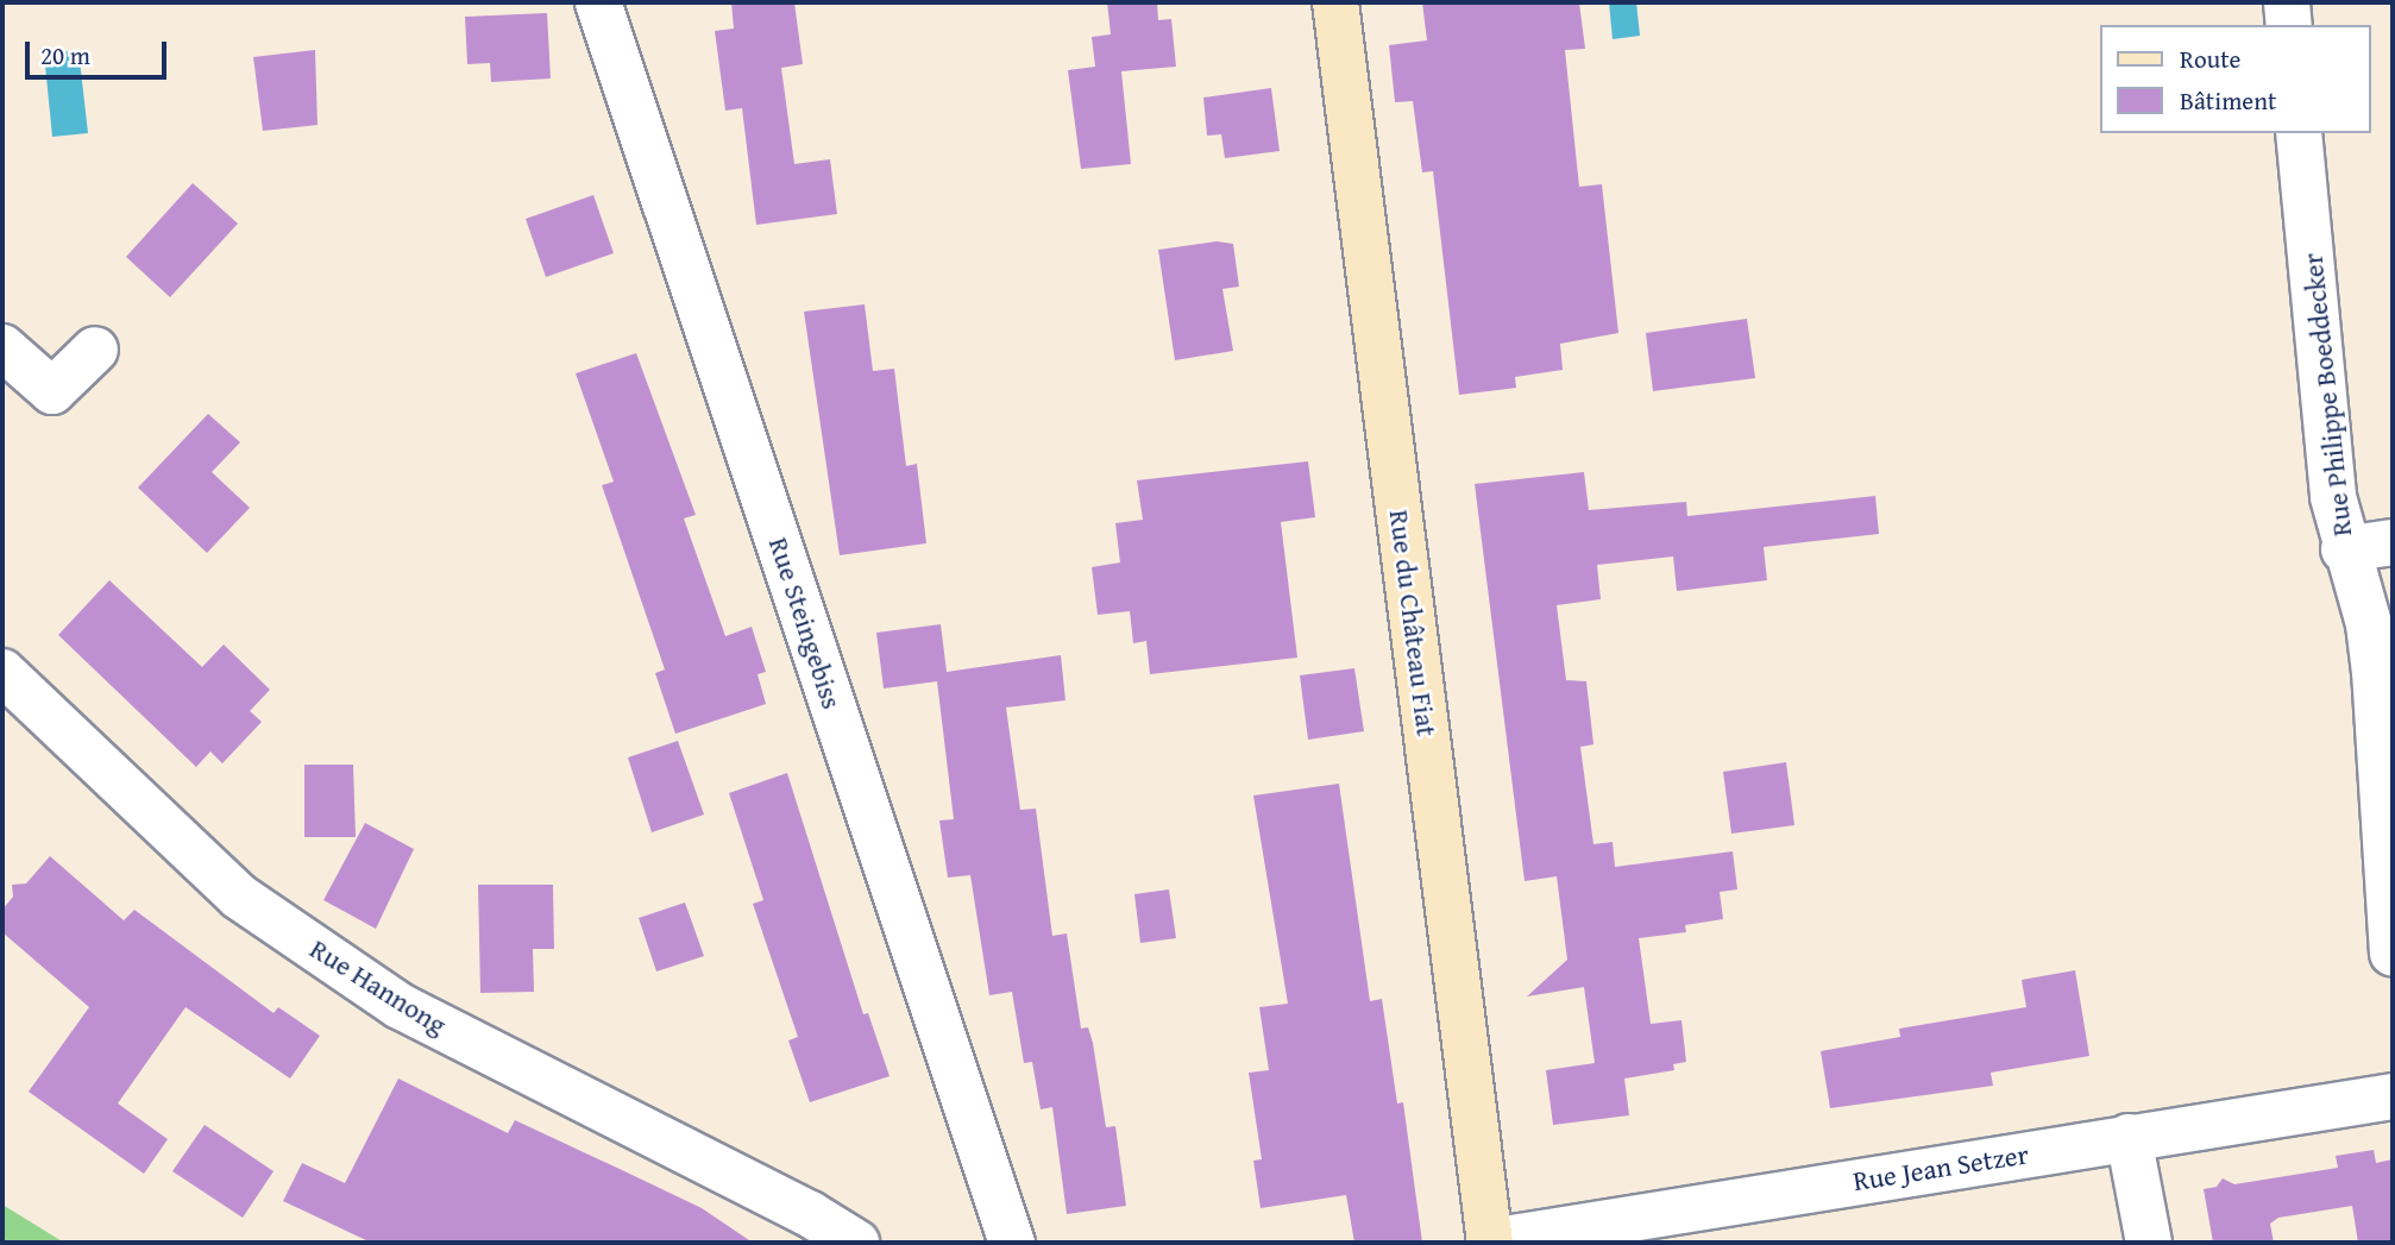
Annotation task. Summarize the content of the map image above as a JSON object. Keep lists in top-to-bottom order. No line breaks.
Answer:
{"streets":{"street":["Rue Philippe Boeddecker","Rue Steingebiss","Rue du Château Fiat","Rue Hannong","Rue Jean Setzer"]},"crossings":[["Rue du Château Fiat","Rue Jean Setzer"]],"legend":["Route","Bâtiment"],"scale_bar":"20 m"}
